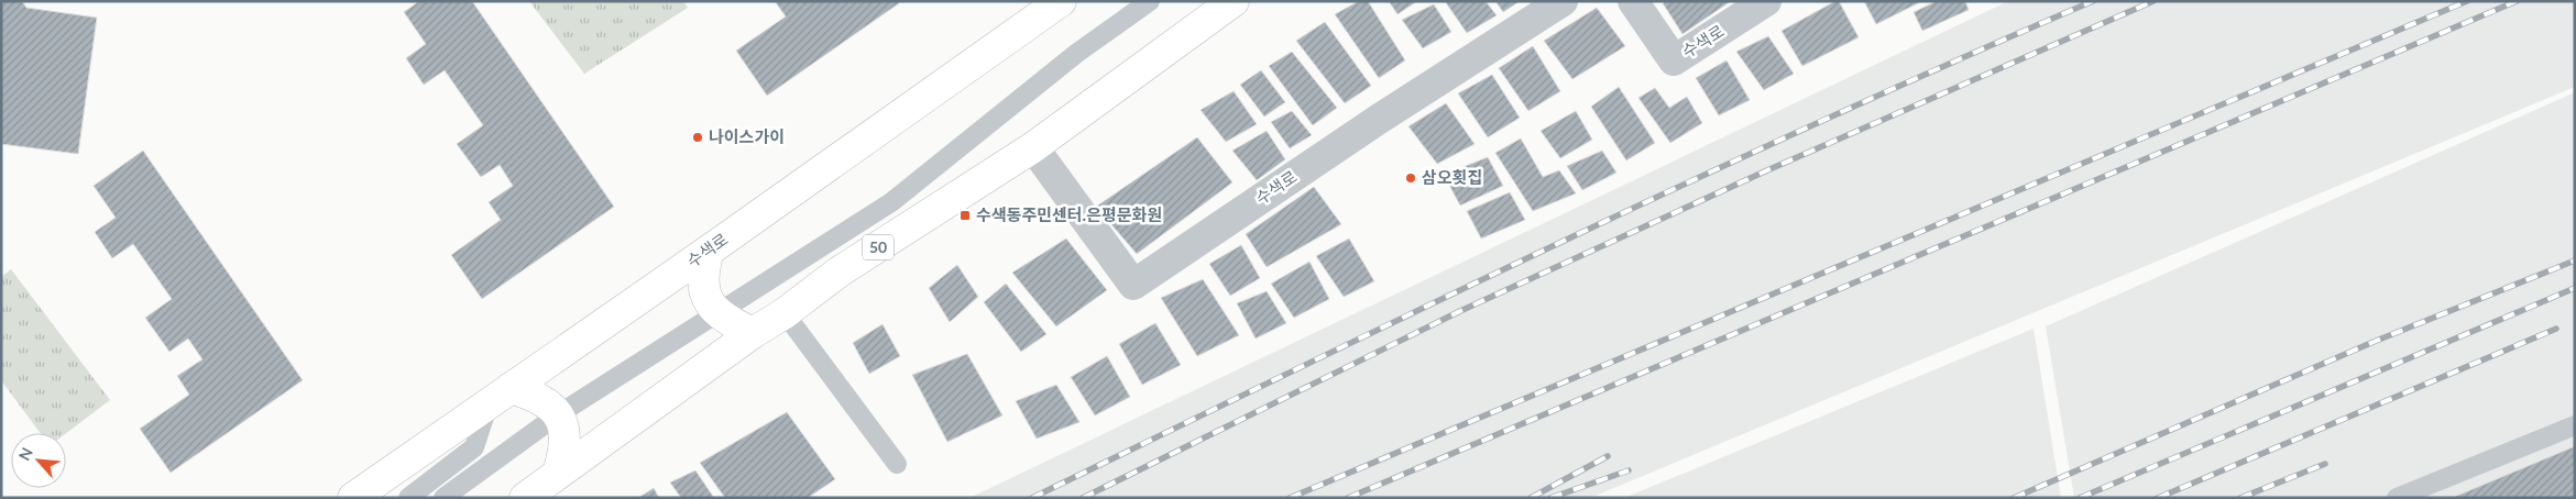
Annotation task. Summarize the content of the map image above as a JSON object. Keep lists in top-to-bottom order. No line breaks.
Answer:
{"streets":{"main road":["수색로","50"]},"crossings":[["수색로","50"]],"places":{"other":["나이스가이","삼오횟집"],"transit":["수색동주민센터.은평문화원"]},"north":"top left"}
